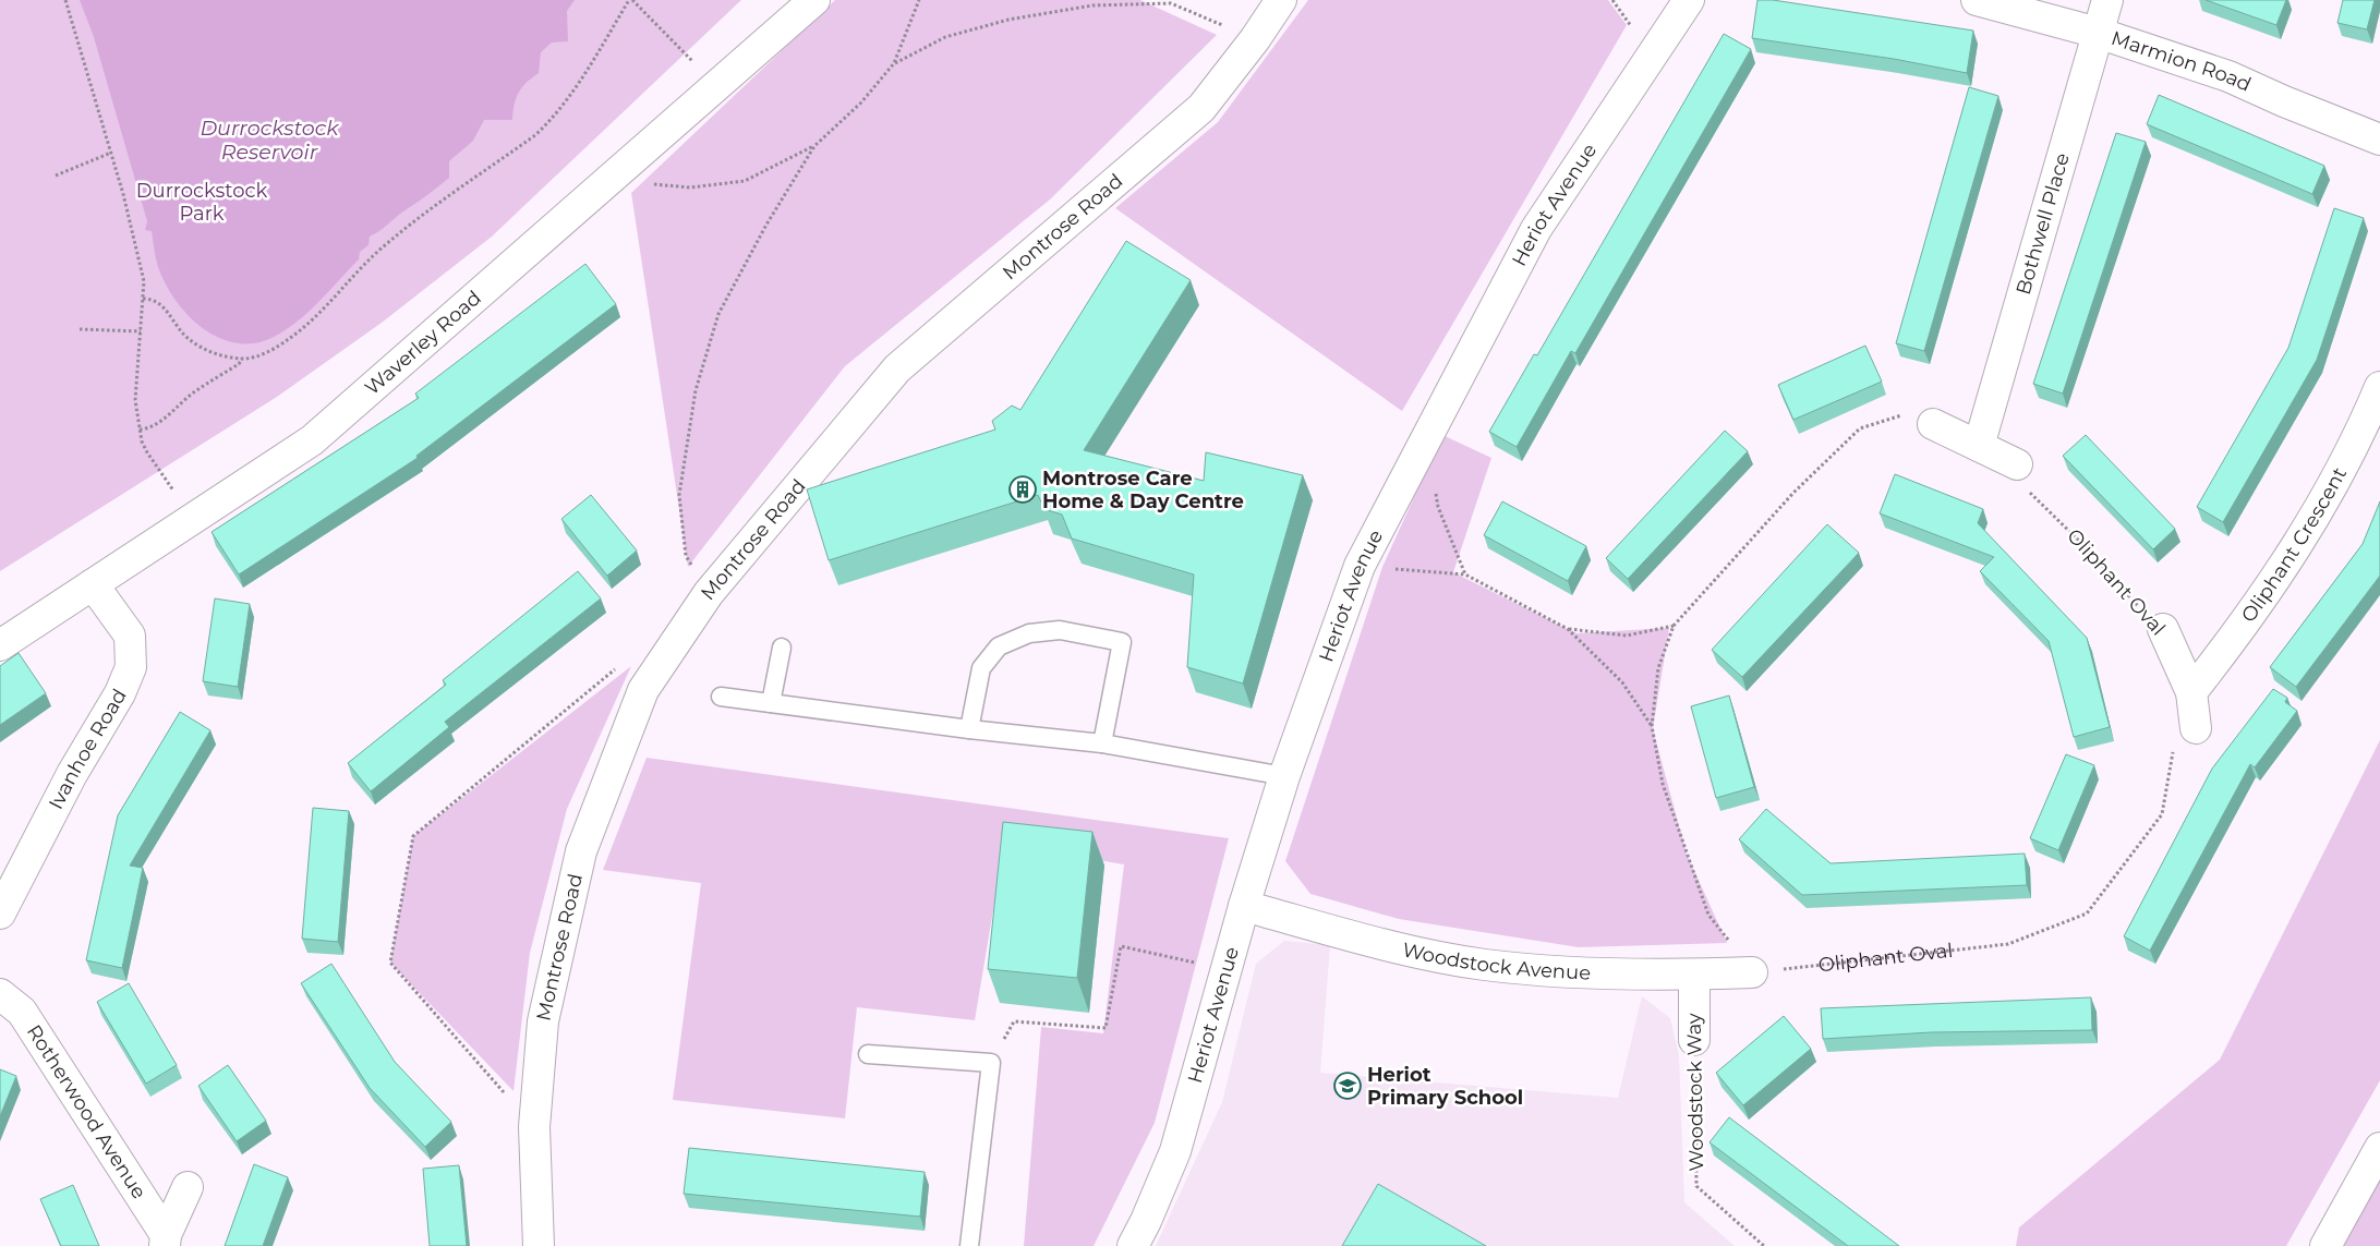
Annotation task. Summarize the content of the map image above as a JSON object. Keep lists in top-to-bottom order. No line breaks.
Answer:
{"streets":{"street":["Marmion Road","Heriot Avenue","Bothwell Place","Montrose Road","Waverley Road","Oliphant Crescent","Oliphant Oval","Ivanhoe Road","Woodstock Avenue","Woodstock Way","Rotherwood Avenue"]},"crossings":[["Marmion Road","Bothwell Place"],["Heriot Avenue","Woodstock Avenue"],["Waverley Road","Ivanhoe Road"],["Oliphant Crescent","Oliphant Oval"],["Oliphant Oval","Woodstock Avenue"],["Woodstock Avenue","Woodstock Way"]],"water":["Durrockstock Reservoir"],"parks":["Durrockstock Park"],"places":{"building":["Montrose Care Home & Day Centre"],"school or university":["Heriot Primary School"]}}
